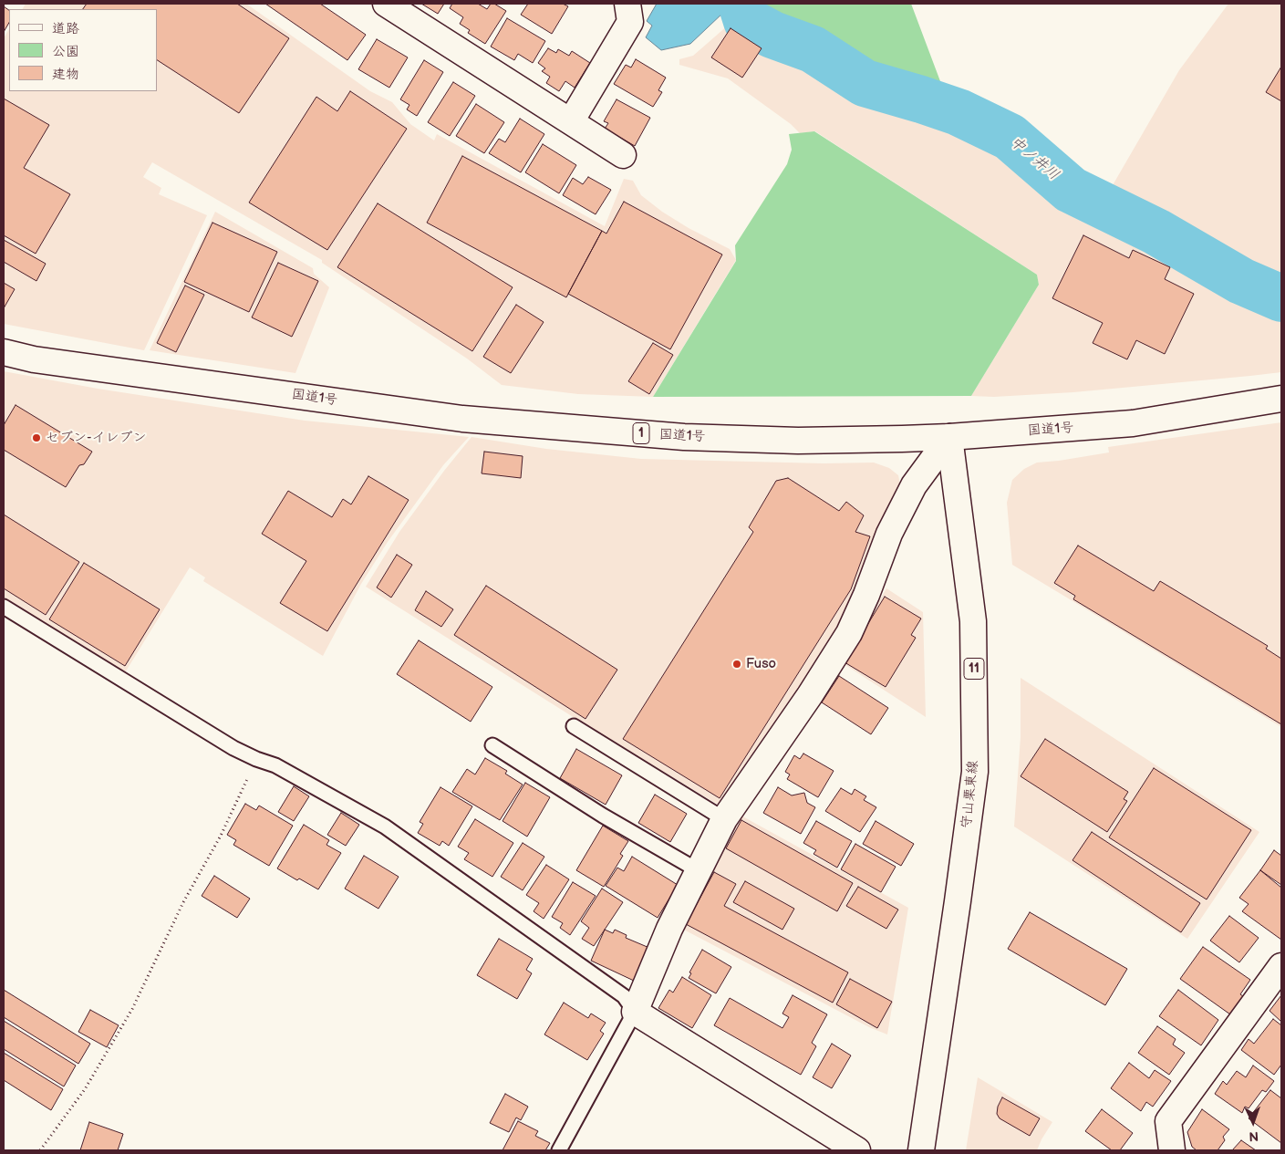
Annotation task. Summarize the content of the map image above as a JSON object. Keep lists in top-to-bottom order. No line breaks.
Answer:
{"streets":{"main road":["国道1号","1","11","守山栗東線"]},"crossings":[["国道1号","守山栗東線"]],"water":["中ノ井川"],"places":["セブン-イレブン","Fuso"],"legend":["道路","公園","建物"],"north":"bottom"}
